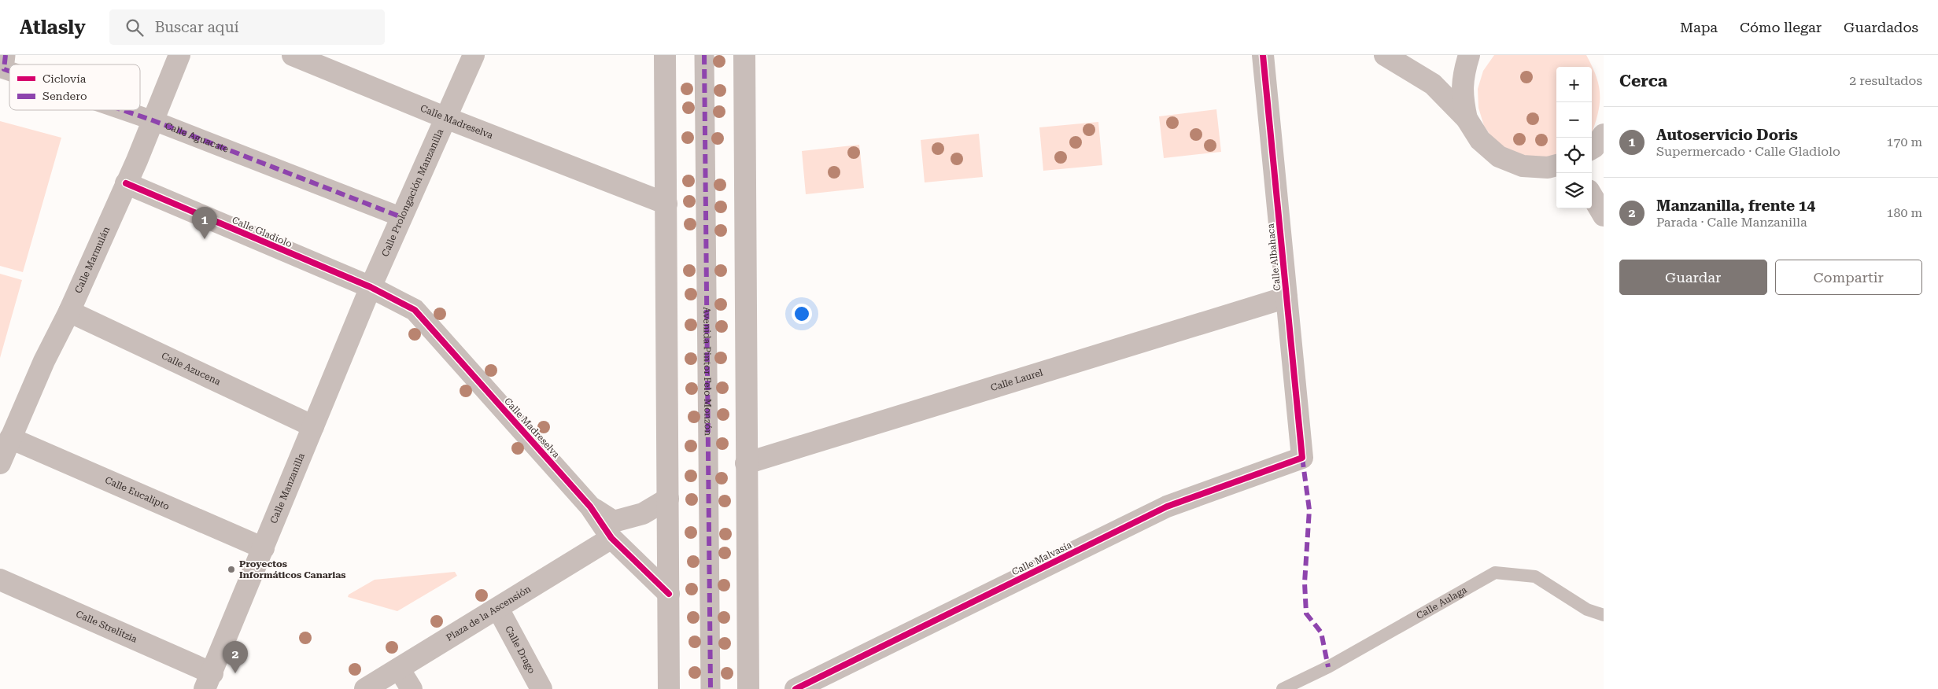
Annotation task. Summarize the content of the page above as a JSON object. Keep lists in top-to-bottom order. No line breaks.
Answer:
{"streets":{"street":["Calle Madreselva","Calle Aguacate","Calle Prolongación Manzanilla","Calle Gladiolo","Calle Albahaca","Calle Marmulán","Calle Azucena","Avenida Pintor Felo Monzón","Calle Laurel","Calle Manzanilla","Calle Eucalipto","Calle Malvasía","Plaza de la Ascensión","Calle Strelitzia","Calle Drago"],"lane":["Calle Aulaga"]},"crossings":[["Calle Madreselva","Calle Prolongación Manzanilla"],["Calle Madreselva","Calle Gladiolo"],["Calle Madreselva","Calle Manzanilla"],["Calle Madreselva","Plaza de la Ascensión"],["Calle Aguacate","Calle Prolongación Manzanilla"],["Calle Aguacate","Calle Marmulán"],["Calle Prolongación Manzanilla","Calle Gladiolo"],["Calle Prolongación Manzanilla","Calle Manzanilla"],["Calle Gladiolo","Calle Marmulán"],["Calle Gladiolo","Calle Manzanilla"],["Calle Albahaca","Calle Laurel"],["Calle Albahaca","Calle Malvasía"],["Calle Marmulán","Calle Azucena"],["Calle Marmulán","Calle Eucalipto"],["Calle Azucena","Calle Manzanilla"],["Calle Manzanilla","Calle Eucalipto"],["Calle Manzanilla","Calle Strelitzia"],["Plaza de la Ascensión","Calle Drago"]],"places":["Proyectos Informáticos Canarias"],"legend":["Ciclovía","Sendero"],"page":{"header":"Atlasly","search":"Buscar aquí","nav":["Mapa","Cómo llegar","Guardados"],"heading":["Cerca","2 resultados"],"map_buttons":["+","−"],"list":[{"mark":"1","name":"Autoservicio Doris","note":"Supermercado · Calle Gladiolo","value":"170 m"},{"mark":"2","name":"Manzanilla, frente 14","note":"Parada · Calle Manzanilla","value":"180 m"}],"pins":["1","2"],"buttons":["Guardar","Compartir"]}}
